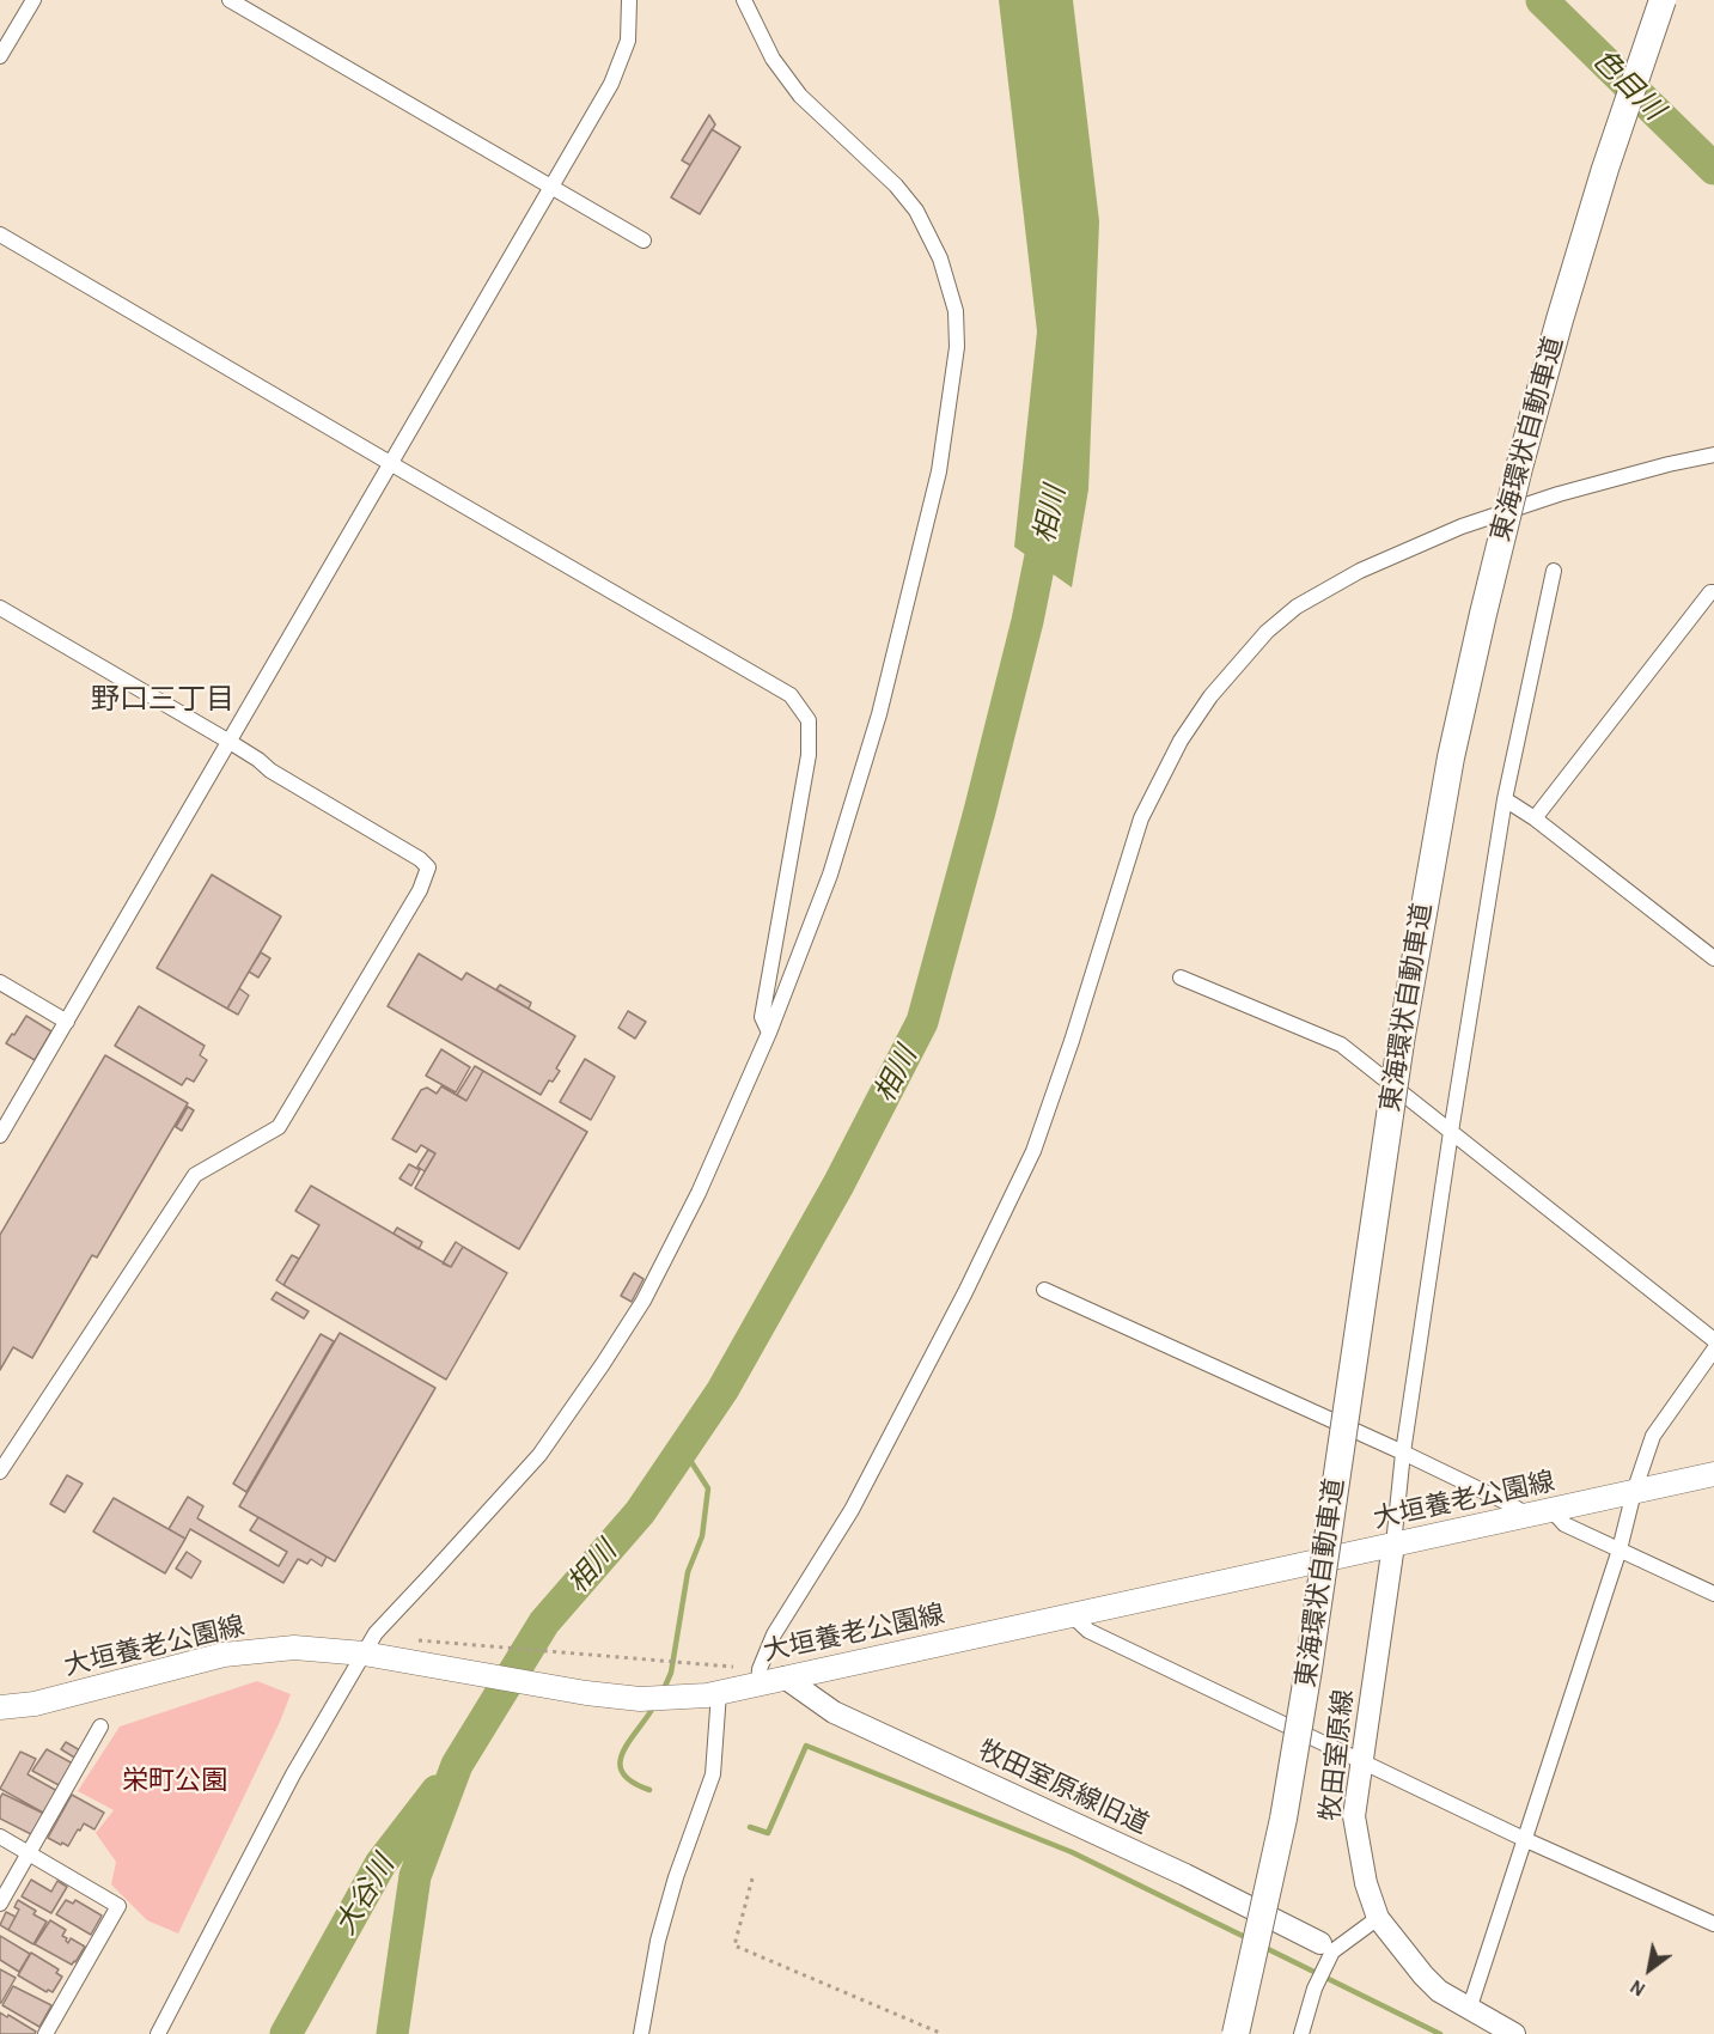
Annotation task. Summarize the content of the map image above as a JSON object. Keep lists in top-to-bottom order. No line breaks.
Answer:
{"streets":{"highway":["東海環状自動車道"],"main road":["大垣養老公園線"],"street":["牧田室原線","牧田室原線旧道"]},"crossings":[["大垣養老公園線","牧田室原線"],["大垣養老公園線","牧田室原線旧道"]],"districts":["野口三丁目"],"water":["色目川","相川","大谷川"],"parks":["栄町公園"],"north":"bottom left"}
